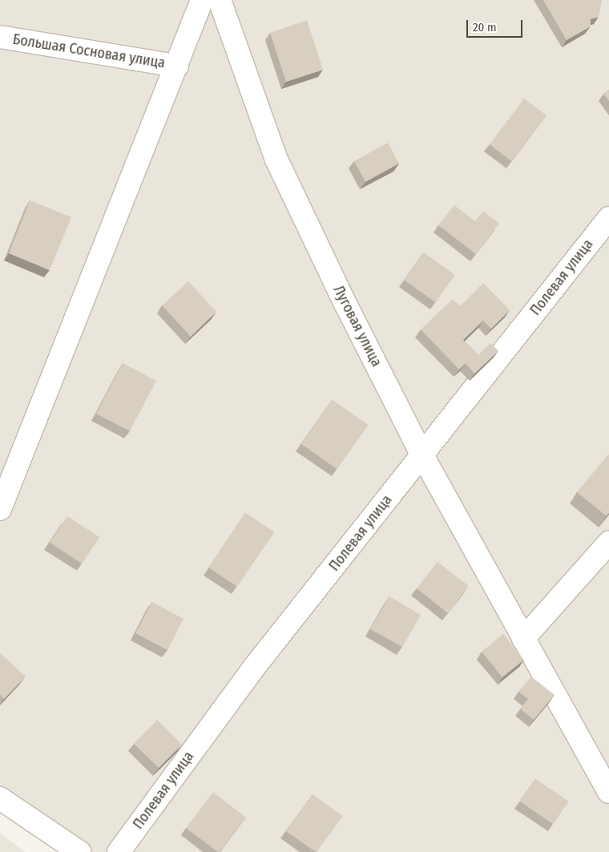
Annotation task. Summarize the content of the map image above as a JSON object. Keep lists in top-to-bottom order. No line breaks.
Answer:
{"streets":{"street":["Большая Сосновая улица","Полевая улица","Луговая улица"]},"crossings":[["Полевая улица","Луговая улица"]],"scale_bar":"20 m"}
